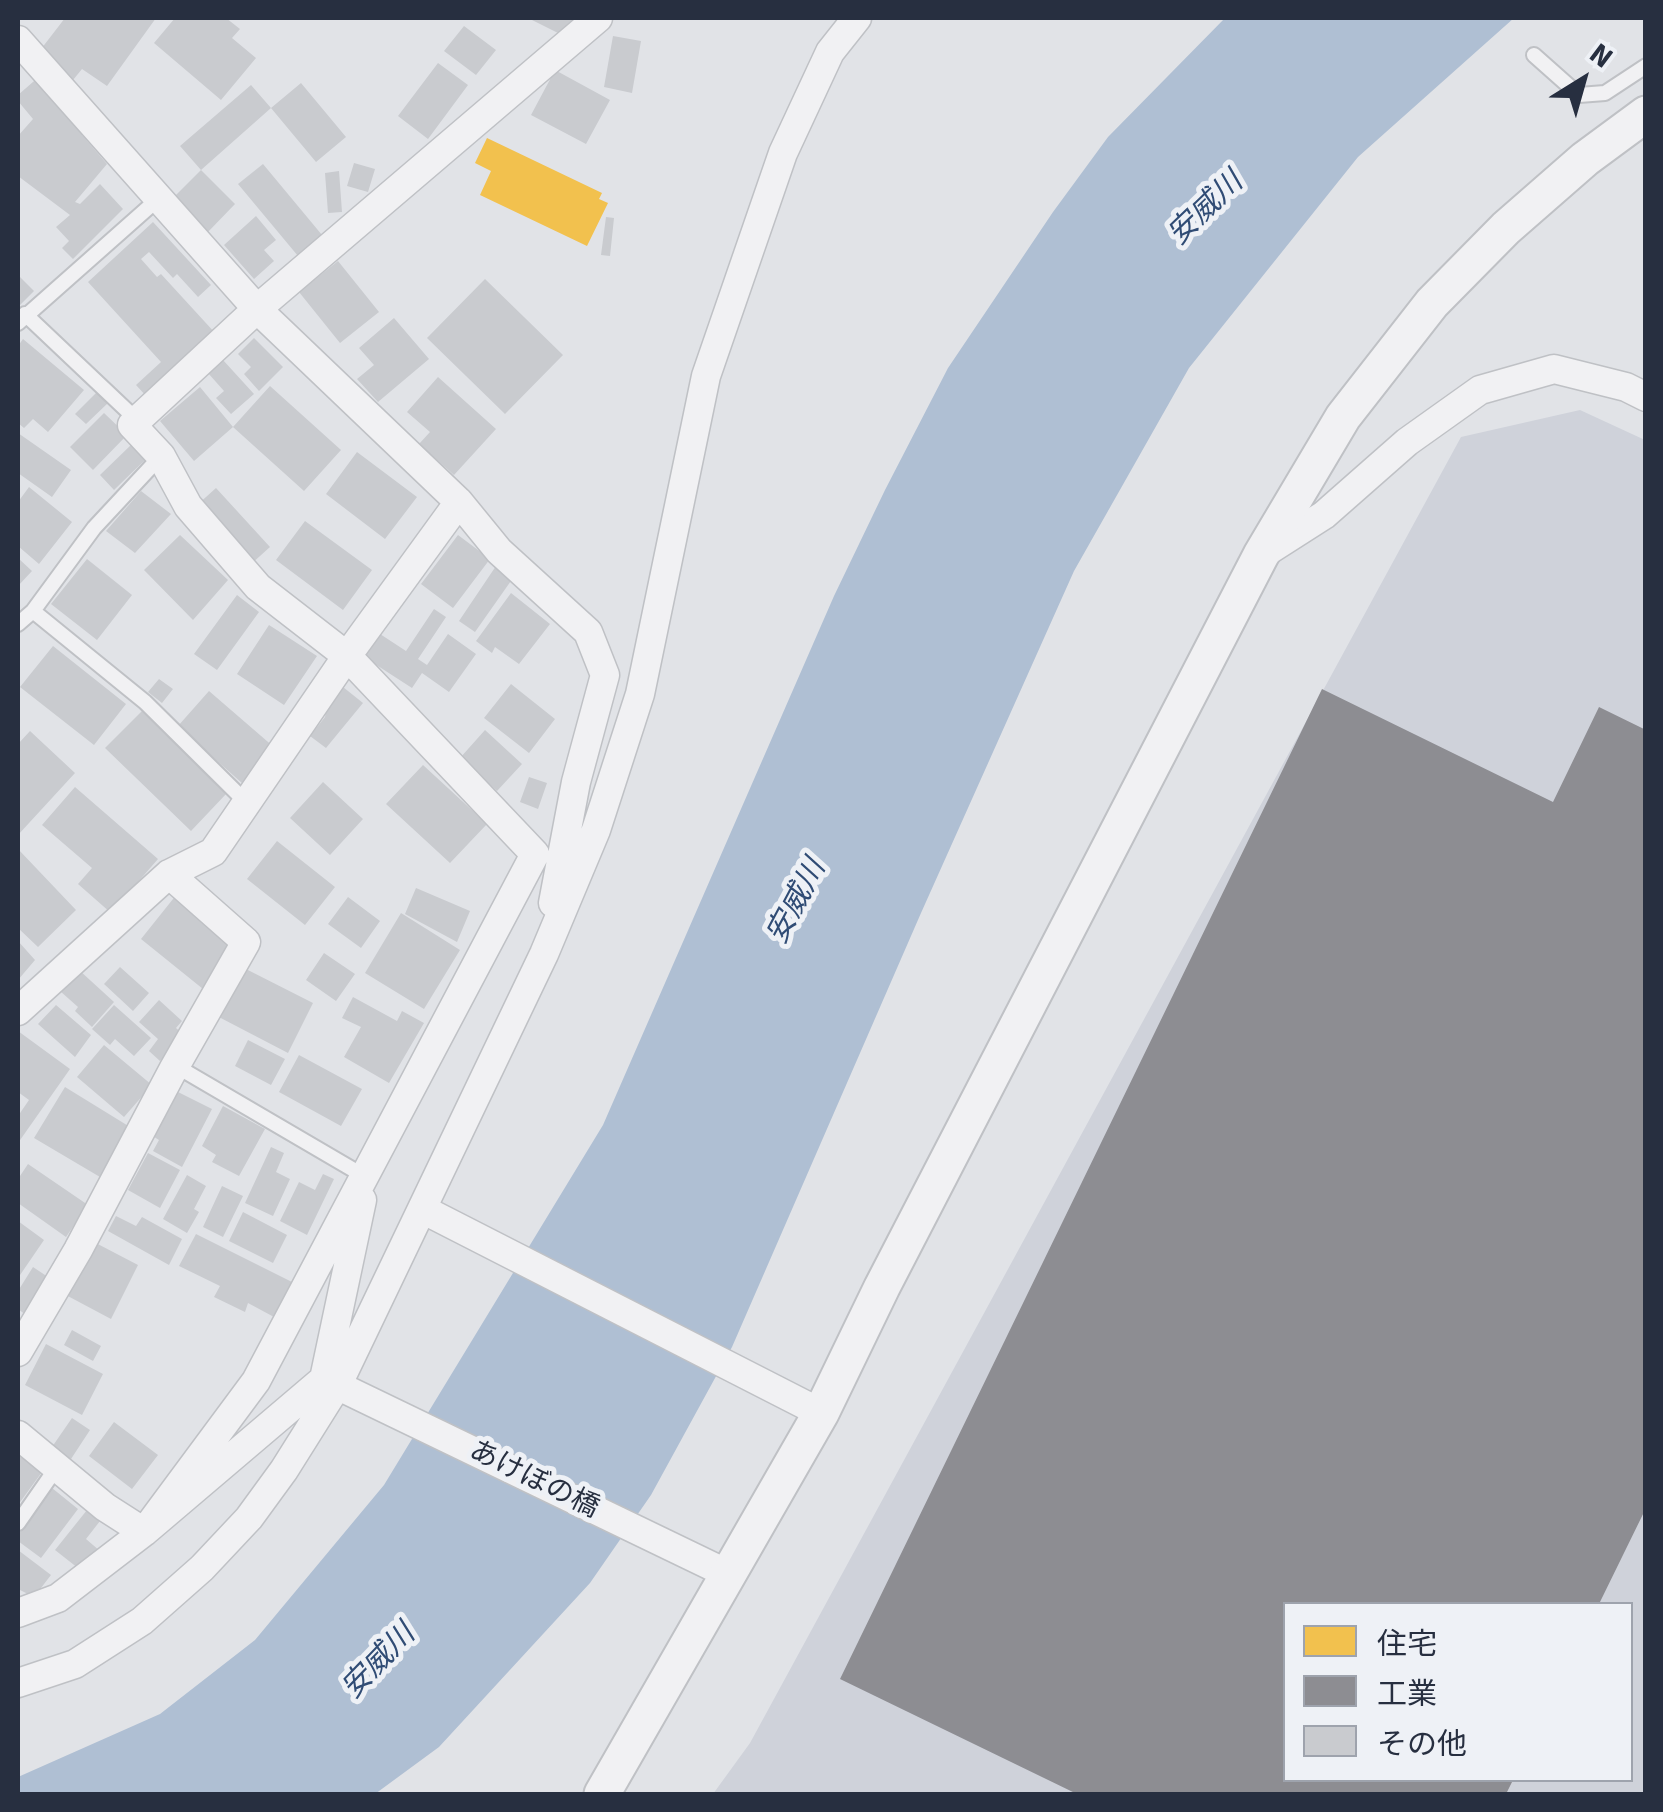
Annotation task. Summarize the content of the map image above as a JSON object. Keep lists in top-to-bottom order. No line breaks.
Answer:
{"streets":{"street":["あけぼの橋"]},"water":["安威川"],"legend":["住宅","工業","その他"],"north":"top right"}
